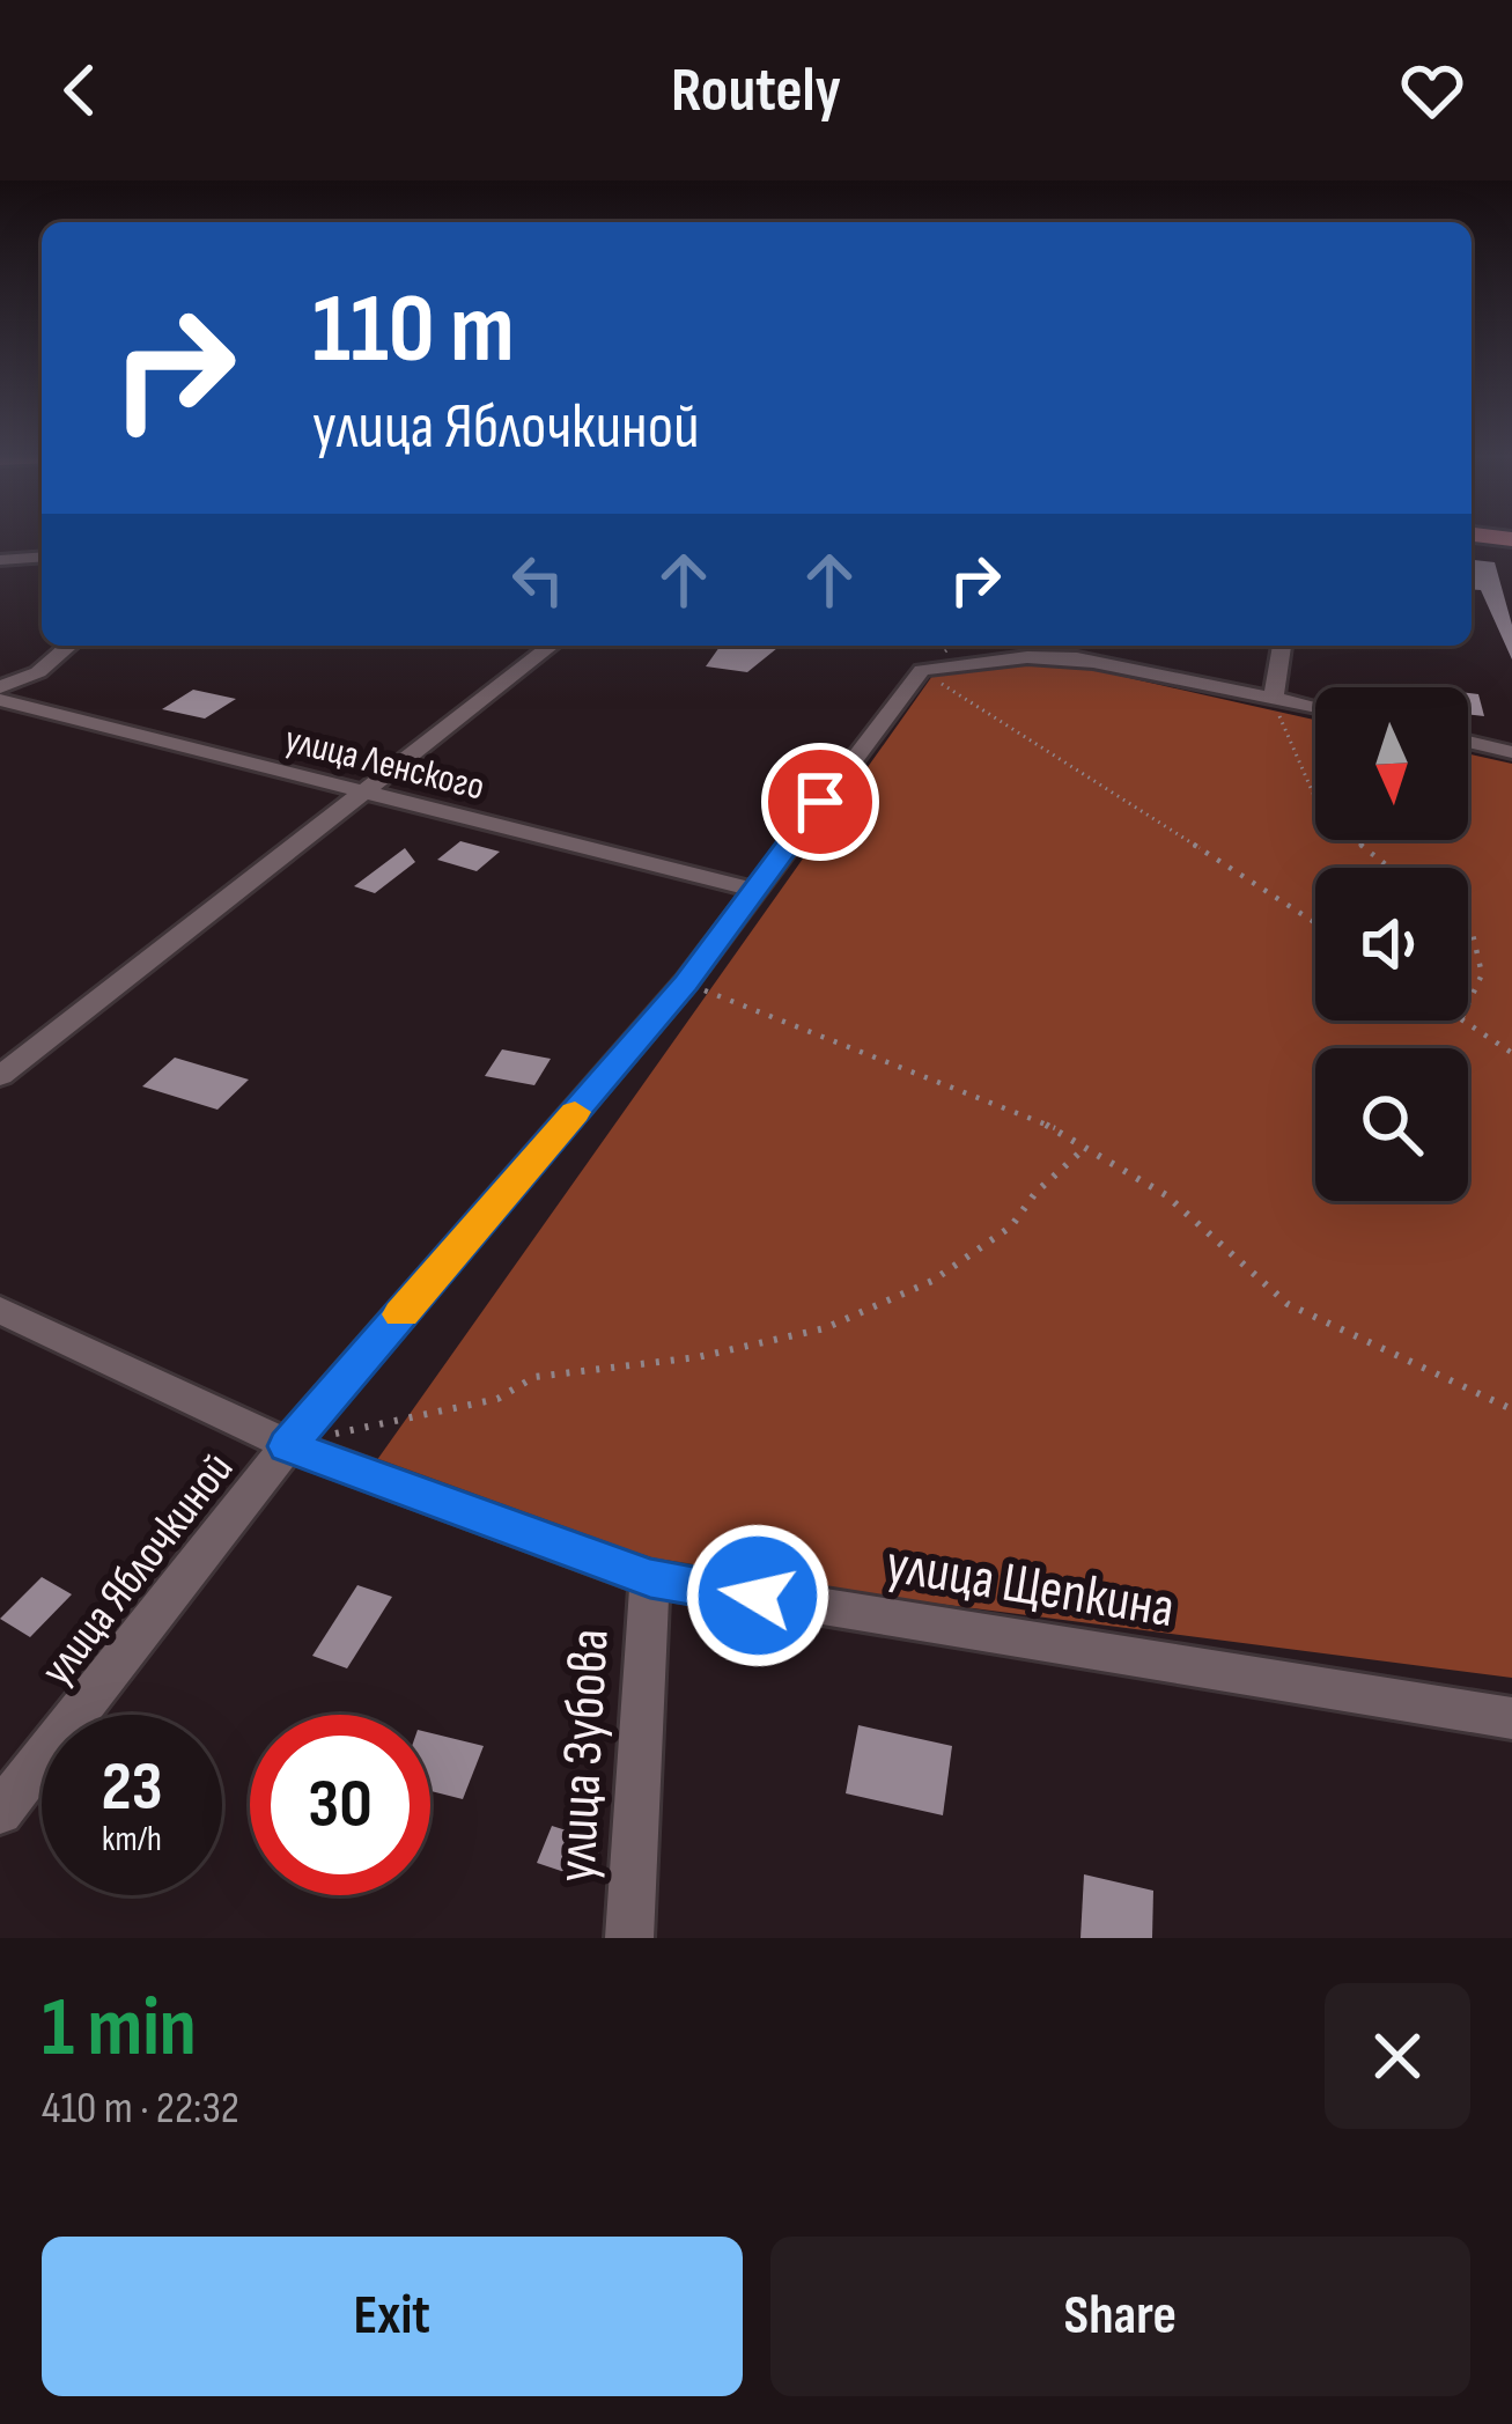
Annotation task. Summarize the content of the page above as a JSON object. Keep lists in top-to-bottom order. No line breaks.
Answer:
{"streets":{"street":["улица Ленского","улица Яблочкиной","улица Щепкина","улица Зубова"]},"crossings":[["улица Ленского","улица Яблочкиной"],["улица Яблочкиной","улица Щепкина"],["улица Щепкина","улица Зубова"]],"north":"bottom","page":{"header":"Routely","turn":["110 m","улица Яблочкиной"],"speed":"23 km/h","limit":"30","heading":["1 min","410 m · 22:32"],"buttons":["Exit","Share"]}}
